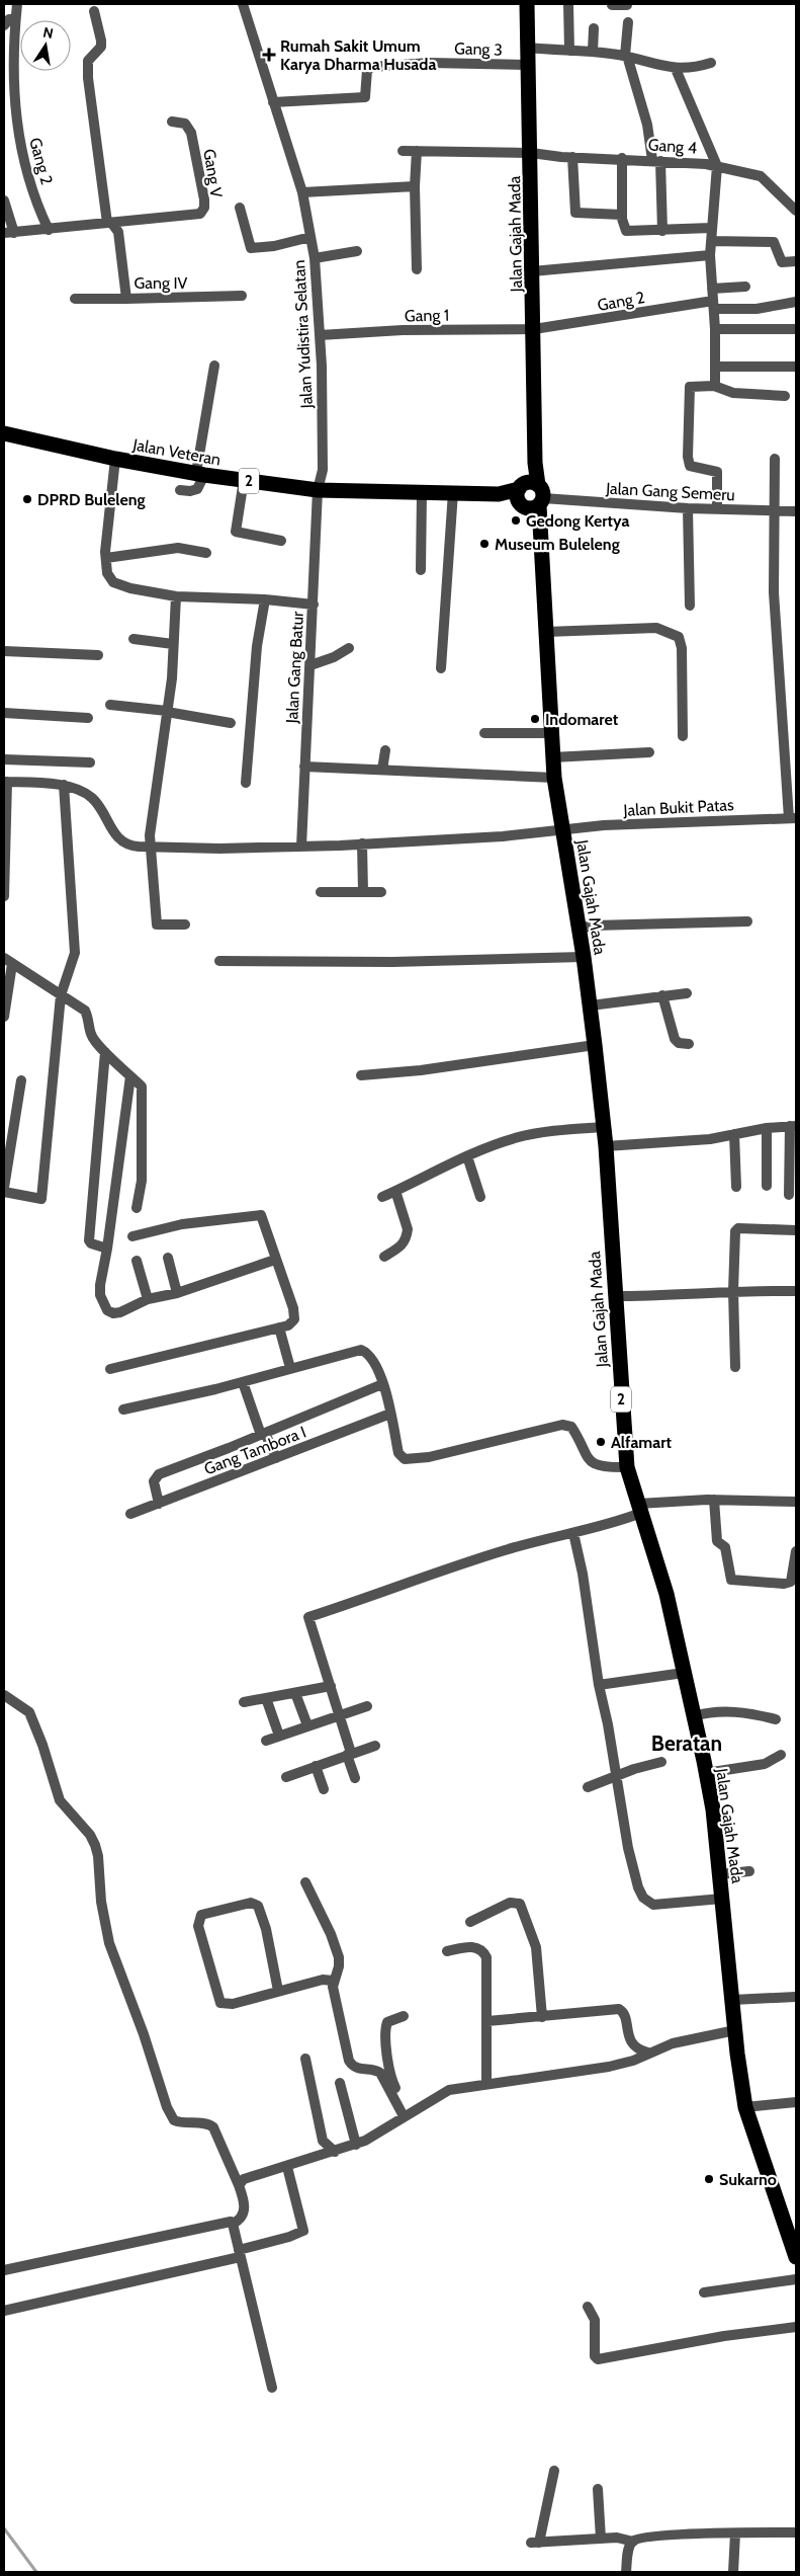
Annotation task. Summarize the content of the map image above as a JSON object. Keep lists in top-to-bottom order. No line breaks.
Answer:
{"streets":{"highway":["Jalan Gajah Mada","Jalan Veteran","2"],"street":["Gang 3","Gang 4","Gang 2","Gang V","Gang IV","Gang 1","Jalan Yudistira Selatan","Jalan Gang Semeru","Jalan Gang Batur","Jalan Bukit Patas","Gang Tambora I"]},"crossings":[["Gang 3","Jalan Gajah Mada"],["Gang 3","Jalan Yudistira Selatan"],["Gang 4","Jalan Gajah Mada"],["Gang 2","Jalan Gajah Mada"],["Gang 2","Gang 1"],["Gang V","Gang IV"],["Jalan Gajah Mada","Gang 1"],["Jalan Gajah Mada","Jalan Veteran"],["Jalan Gajah Mada","Jalan Gang Semeru"],["Jalan Gajah Mada","Jalan Bukit Patas"],["Gang 1","Jalan Yudistira Selatan"],["Jalan Yudistira Selatan","Jalan Veteran"],["Jalan Yudistira Selatan","Jalan Gang Batur"],["Jalan Veteran","Jalan Gang Semeru"],["Jalan Veteran","Jalan Gang Batur"]],"districts":["Beratan"],"places":{"health":["Rumah Sakit Umum Karya Dharma Husada"],"other":["DPRD Buleleng","Gedong Kertya","Museum Buleleng","Indomaret","Alfamart","Sukarno"]},"north":"top"}
